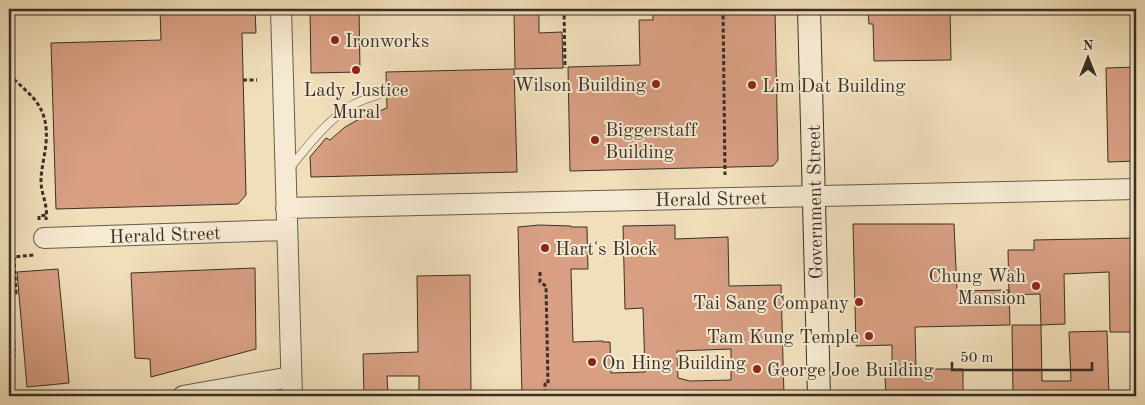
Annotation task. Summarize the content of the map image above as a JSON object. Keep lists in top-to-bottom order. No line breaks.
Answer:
{"streets":{"main road":["Government Street"],"street":["Herald Street"]},"crossings":[["Herald Street","Government Street"]],"places":["Ironworks","Lady Justice Mural","Wilson Building","Lim Dat Building","Biggerstaff Building","Hart's Block","Chung Wah Mansion","Tai Sang Company","Tam Kung Temple","On Hing Building","George Joe Building"],"scale_bar":"50 m","north":"top"}
